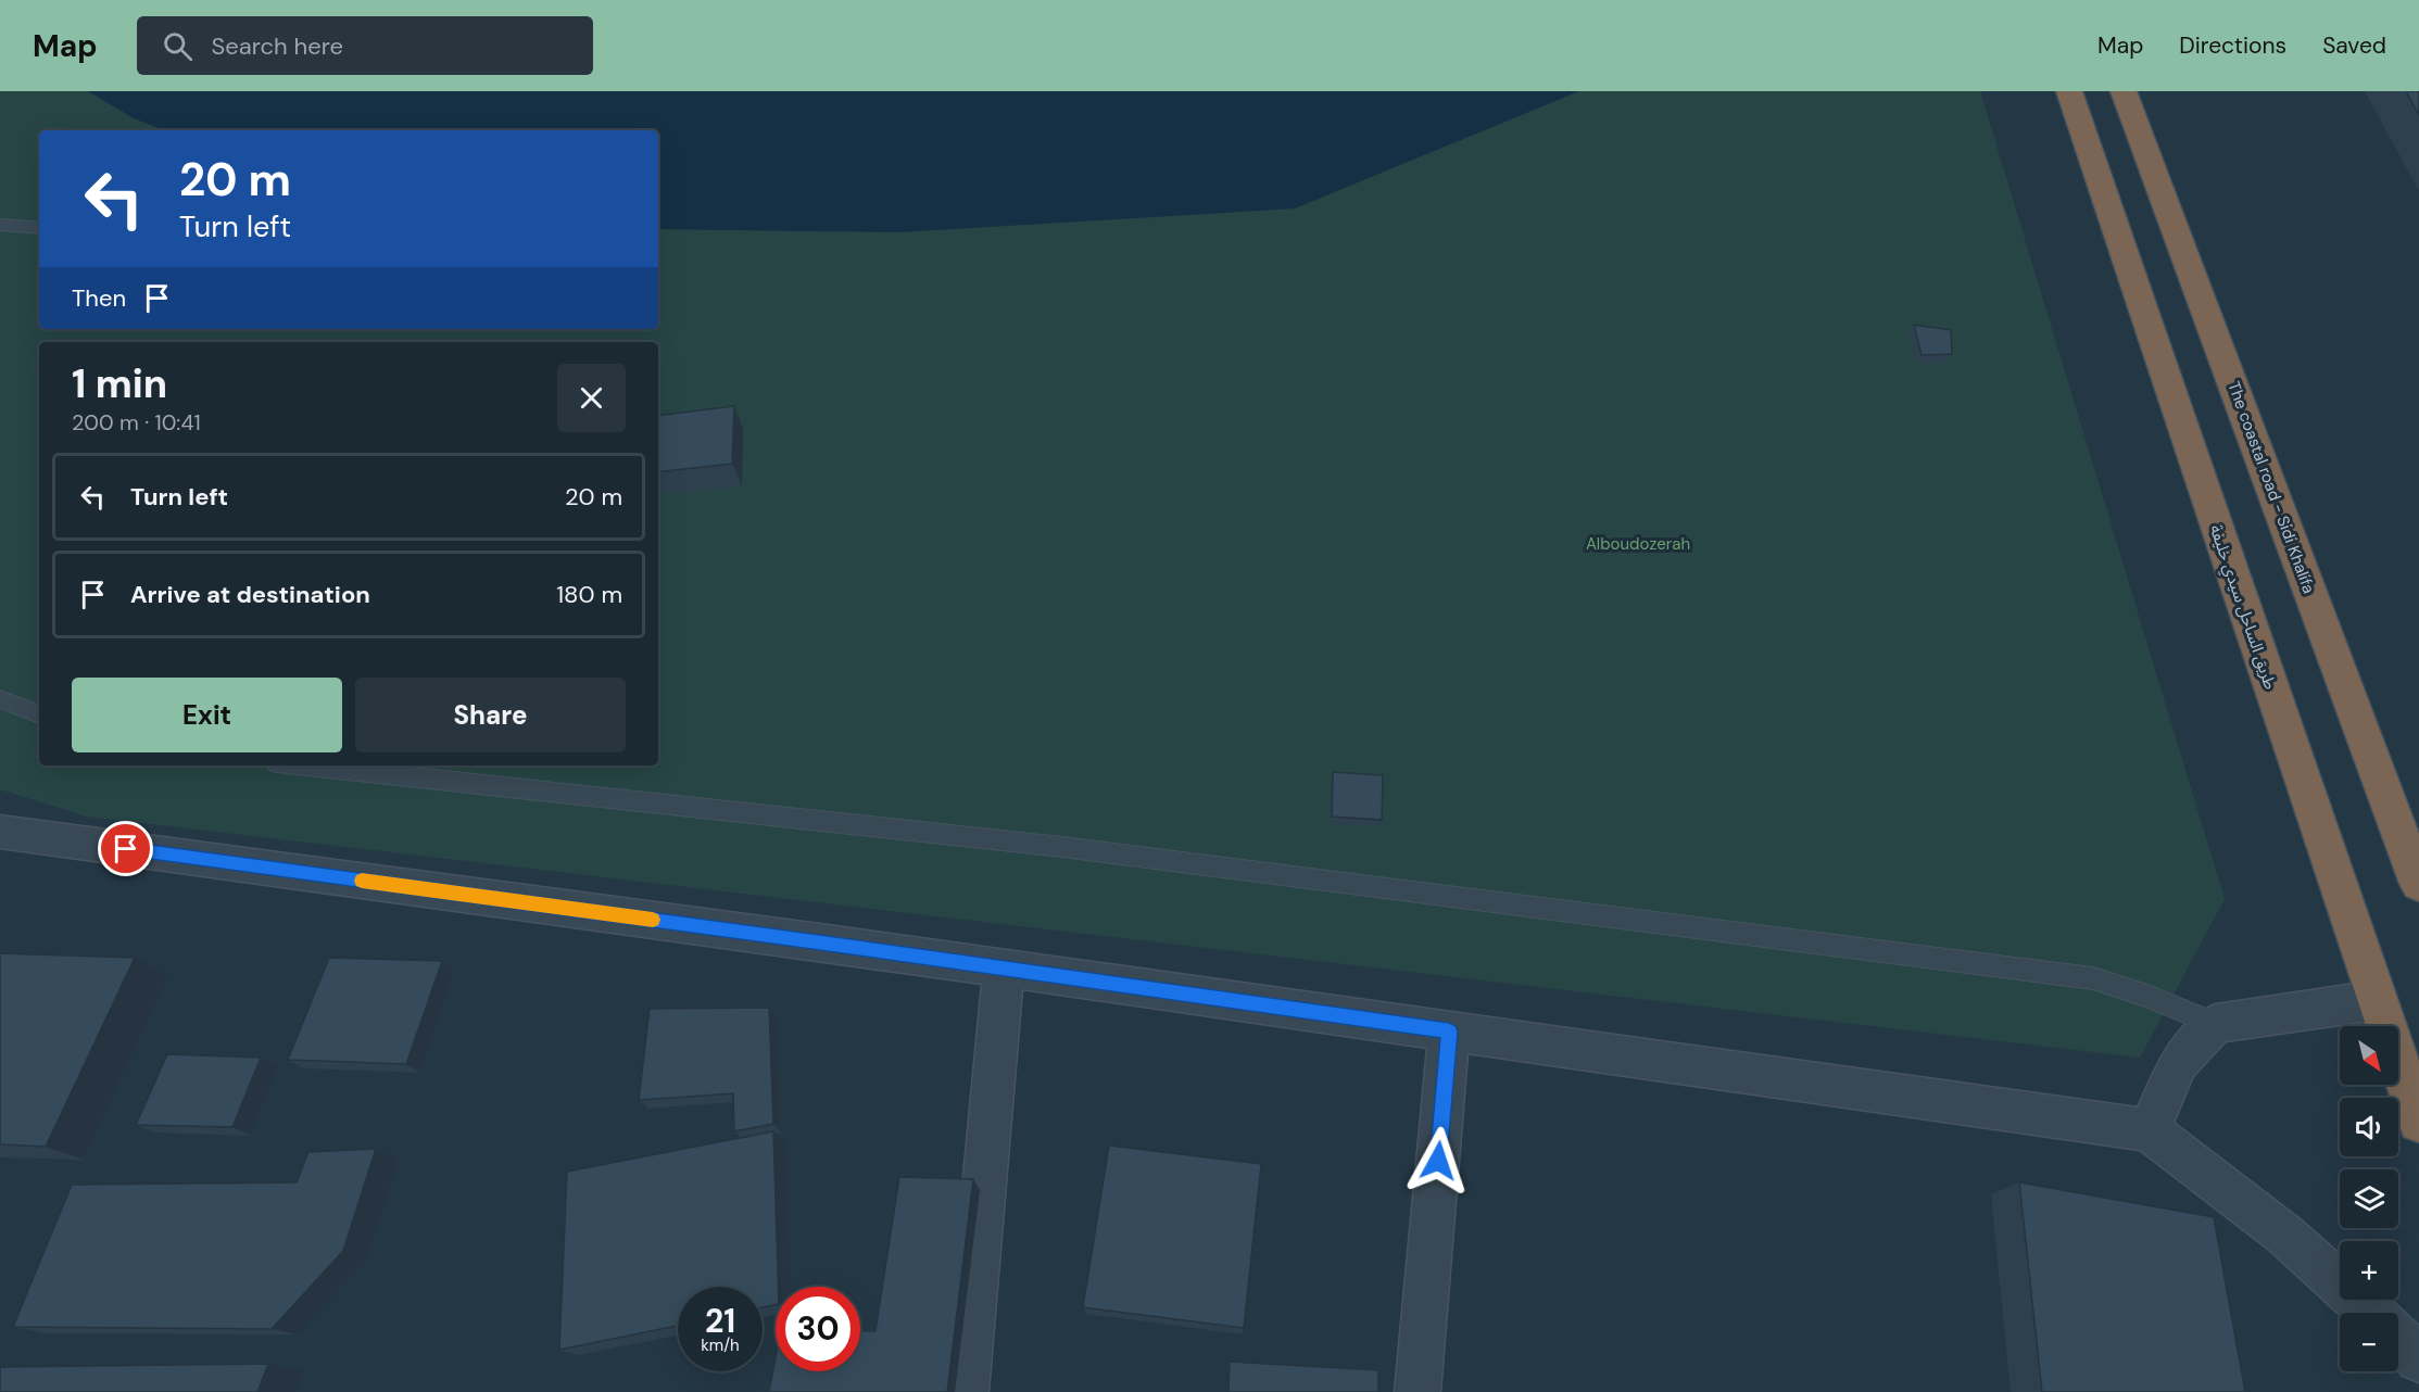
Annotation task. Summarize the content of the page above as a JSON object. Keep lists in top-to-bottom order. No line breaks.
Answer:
{"streets":{"highway":["The coastal road - Sidi Khalifa","طريق الساحل سيدي خليفة"]},"parks":["Alboudozerah"],"north":"bottom right","page":{"header":"Map","search":"Search here","nav":["Map","Directions","Saved"],"turn":["20 m","Turn left"],"then":"Then","heading":["1 min","200 m · 10:41"],"list":[{"name":"Turn left","value":"20 m"},{"name":"Arrive at destination","value":"180 m"}],"buttons":["Exit","Share"],"map_buttons":["+","−"],"speed":"21 km/h","limit":"30"}}
